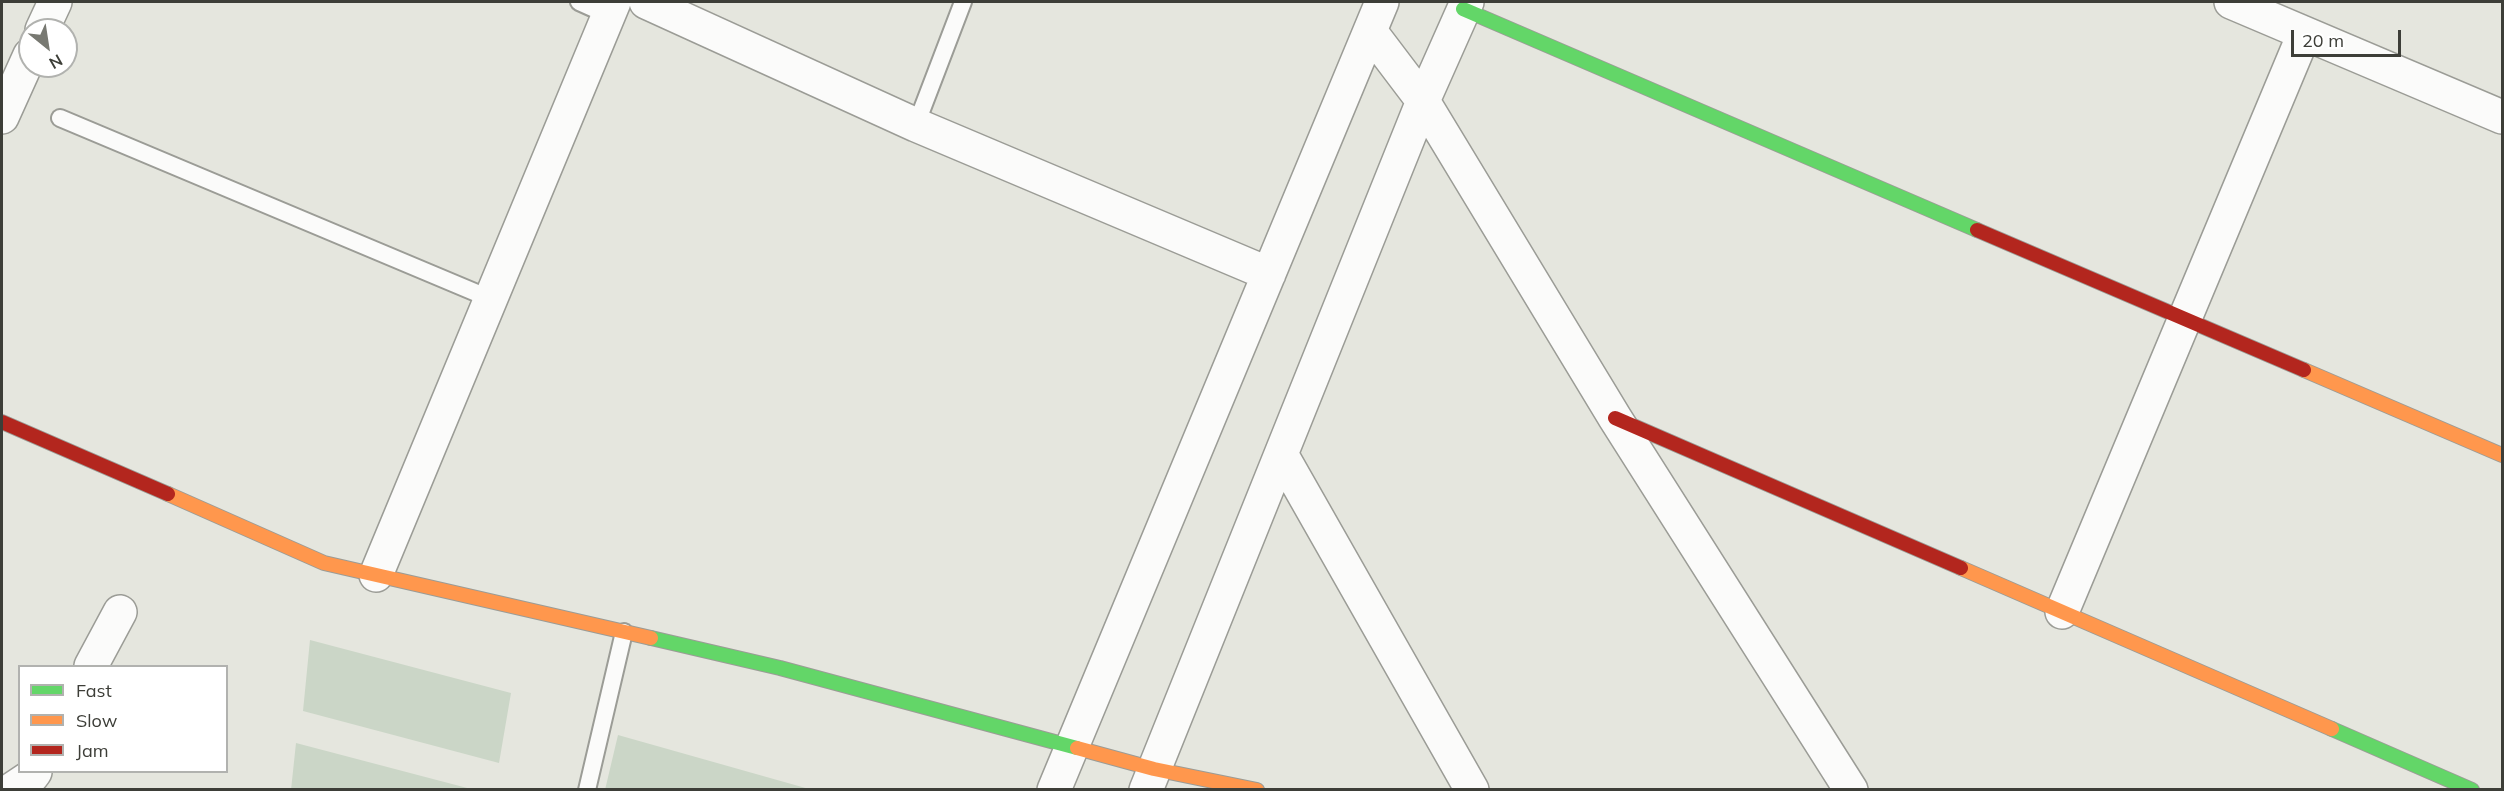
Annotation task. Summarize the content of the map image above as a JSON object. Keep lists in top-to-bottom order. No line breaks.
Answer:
{"legend":["Fast","Slow","Jam"],"scale_bar":"20 m","north":"bottom right"}
